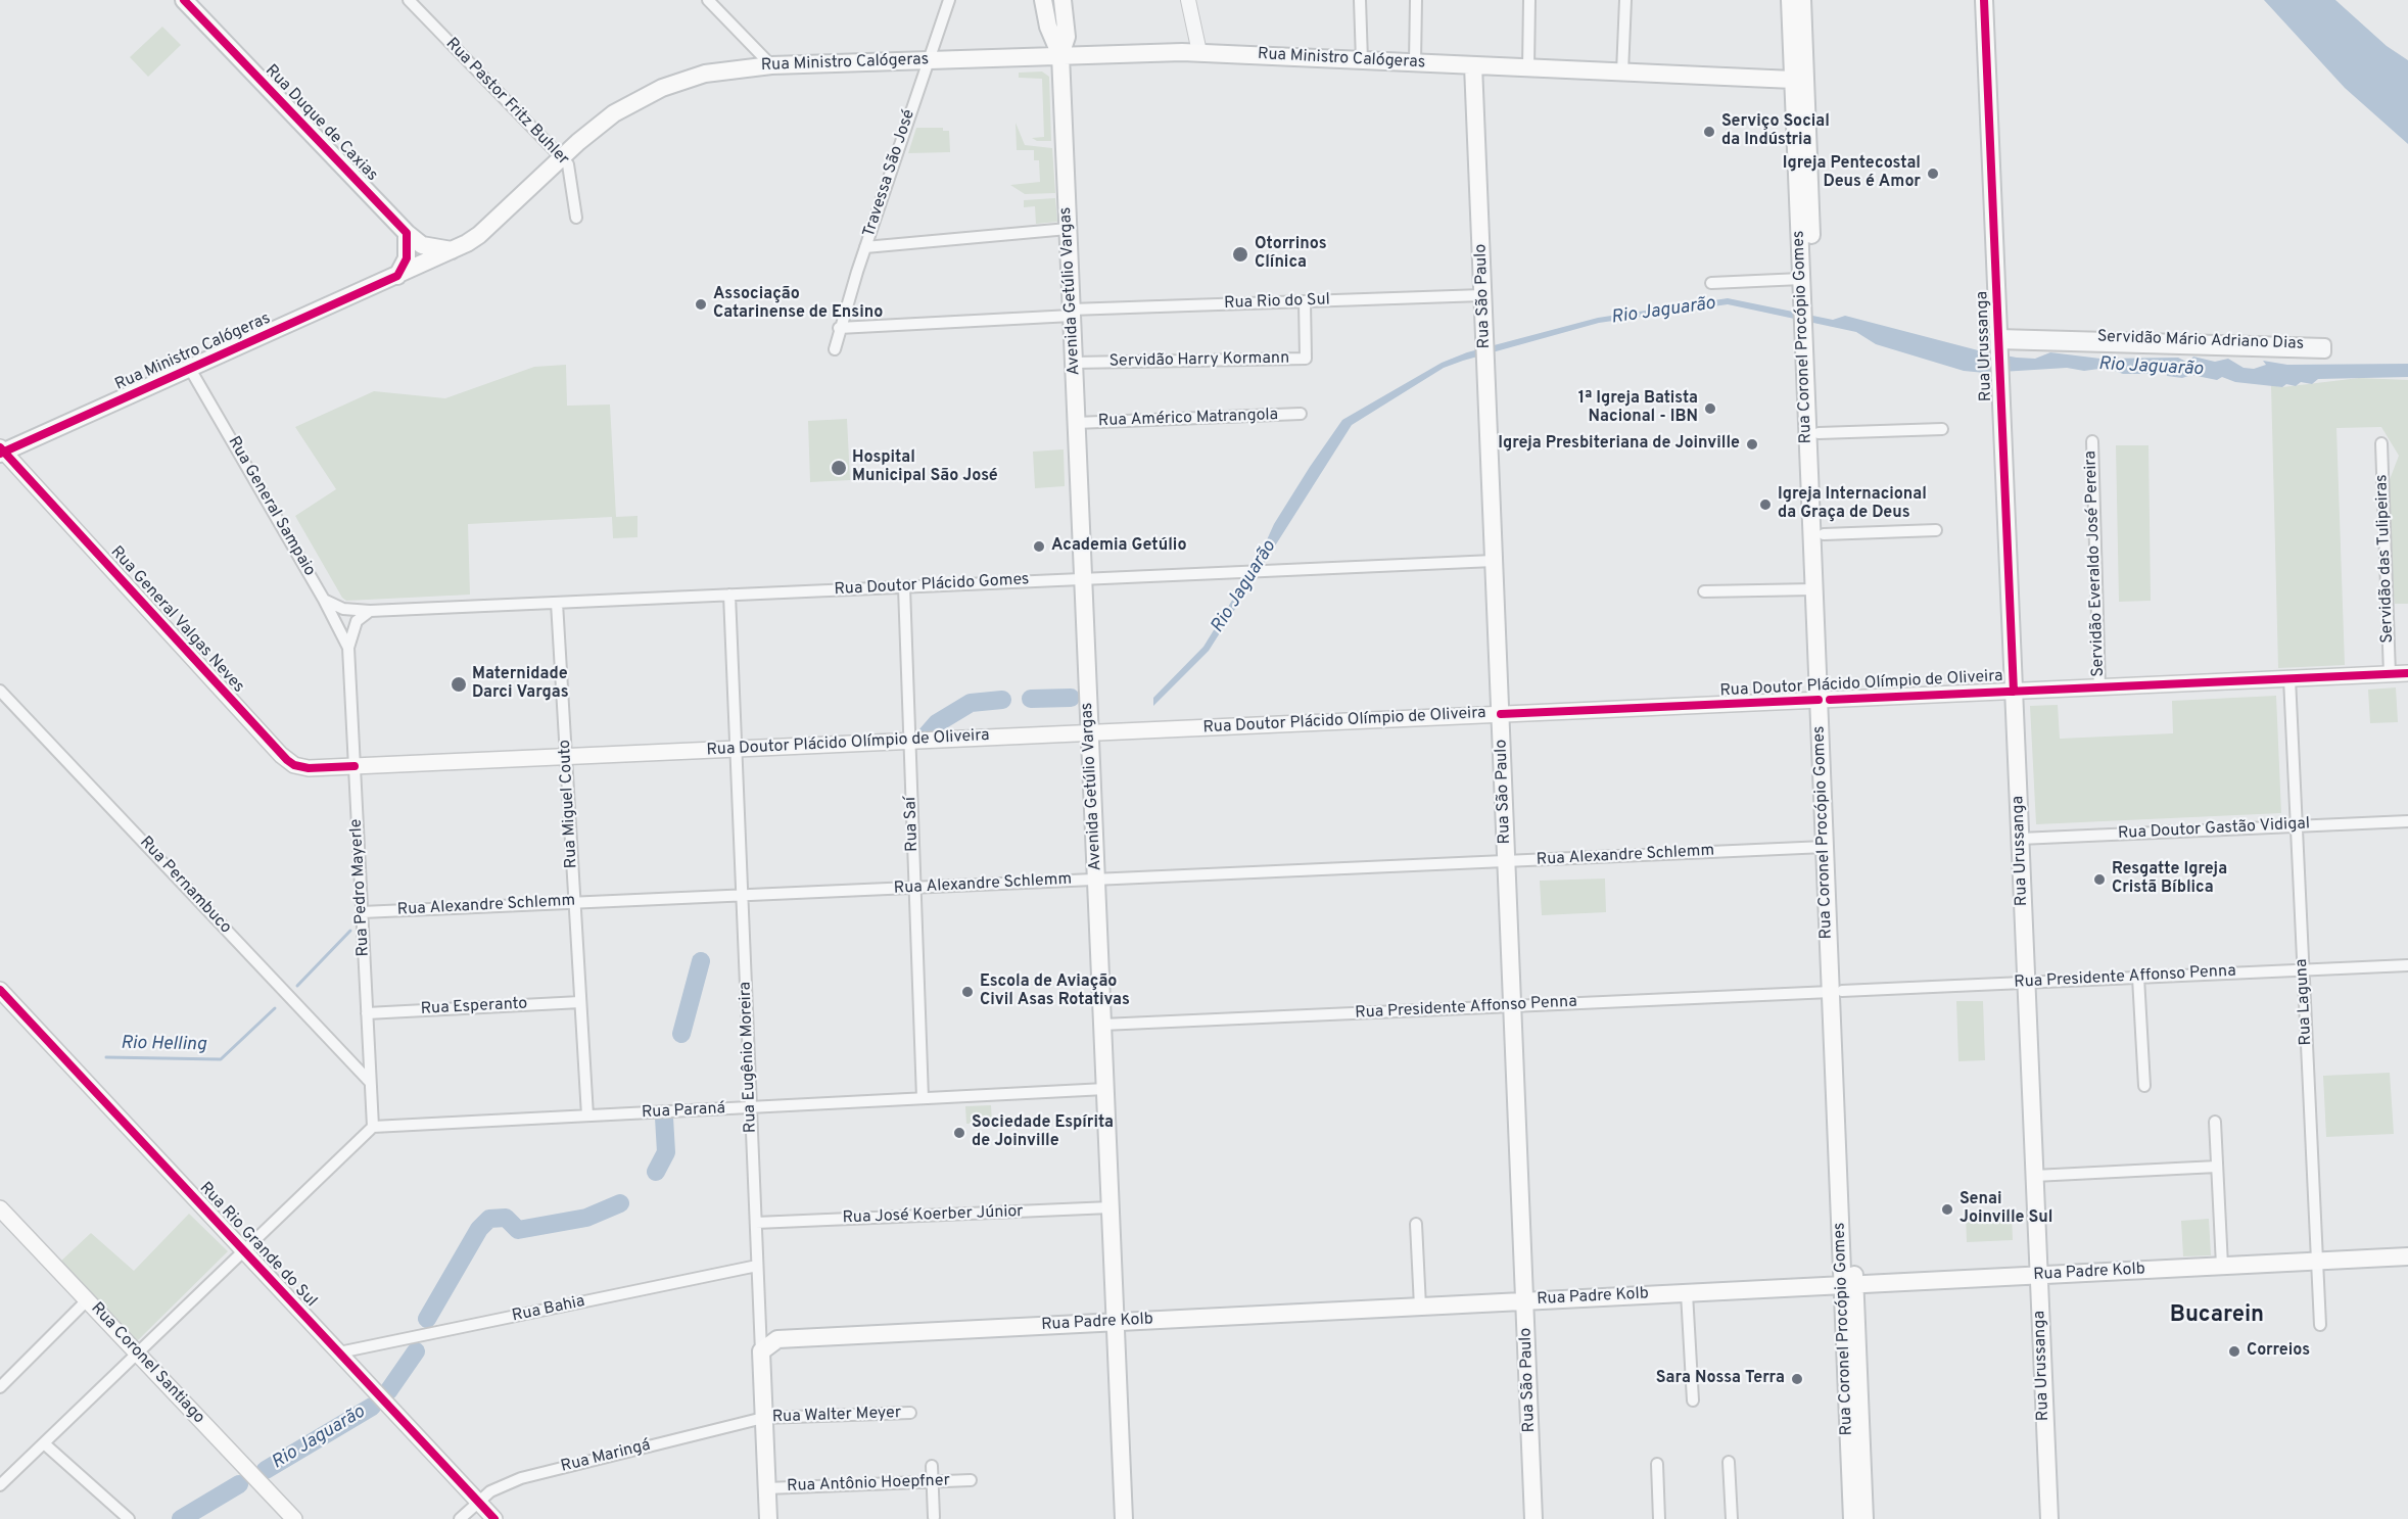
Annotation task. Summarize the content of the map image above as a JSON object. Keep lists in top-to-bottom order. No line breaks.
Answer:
{"streets":{"main road":["Rua Ministro Calógeras","Rua Duque de Caxias","Avenida Getúlio Vargas","Rua São Paulo","Rua Coronel Procópio Gomes","Rua Urussanga","Rua General Valgas Neves","Rua Doutor Plácido Olímpio de Oliveira","Rua Eugênio Moreira","Rua Rio Grande do Sul","Rua Padre Kolb","Rua Coronel Santiago"],"street":["Rua Pastor Fritz Buhler","Travessa São José","Rua Rio do Sul","Servidão Mário Adriano Dias","Servidão Harry Kormann","Rua Américo Matrangola","Rua General Sampaio","Servidão das Tulipeiras","Servidão Everaldo José Pereira","Rua Doutor Plácido Gomes","Rua Miguel Couto","Rua Saí","Rua Doutor Gastão Vidigal","Rua Alexandre Schlemm","Rua Pernambuco","Rua Pedro Mayerle","Rua Presidente Affonso Penna","Rua Laguna","Rua Esperanto","Rua Paraná","Rua José Koerber Júnior","Rua Bahia","Rua Walter Meyer","Rua Maringá","Rua Antônio Hoepfner"]},"crossings":[["Rua Ministro Calógeras","Rua Pastor Fritz Buhler"],["Rua Ministro Calógeras","Rua Duque de Caxias"],["Rua Ministro Calógeras","Travessa São José"],["Rua Ministro Calógeras","Avenida Getúlio Vargas"],["Rua Ministro Calógeras","Rua São Paulo"],["Rua Ministro Calógeras","Rua Coronel Procópio Gomes"],["Rua Ministro Calógeras","Rua General Sampaio"],["Rua Ministro Calógeras","Rua General Valgas Neves"],["Travessa São José","Rua Rio do Sul"],["Avenida Getúlio Vargas","Rua Rio do Sul"],["Avenida Getúlio Vargas","Servidão Harry Kormann"],["Avenida Getúlio Vargas","Rua Américo Matrangola"],["Avenida Getúlio Vargas","Rua Doutor Plácido Gomes"],["Avenida Getúlio Vargas","Rua Doutor Plácido Olímpio de Oliveira"],["Avenida Getúlio Vargas","Rua Alexandre Schlemm"],["Avenida Getúlio Vargas","Rua Presidente Affonso Penna"],["Avenida Getúlio Vargas","Rua Paraná"],["Avenida Getúlio Vargas","Rua José Koerber Júnior"],["Avenida Getúlio Vargas","Rua Padre Kolb"],["Rua São Paulo","Rua Rio do Sul"],["Rua São Paulo","Rua Doutor Plácido Gomes"],["Rua São Paulo","Rua Doutor Plácido Olímpio de Oliveira"],["Rua São Paulo","Rua Alexandre Schlemm"],["Rua São Paulo","Rua Presidente Affonso Penna"],["Rua São Paulo","Rua Padre Kolb"],["Rua Rio do Sul","Servidão Harry Kormann"],["Rua Coronel Procópio Gomes","Rua Doutor Plácido Olímpio de Oliveira"],["Rua Coronel Procópio Gomes","Rua Alexandre Schlemm"],["Rua Coronel Procópio Gomes","Rua Presidente Affonso Penna"],["Rua Coronel Procópio Gomes","Rua Padre Kolb"],["Servidão Mário Adriano Dias","Rua Urussanga"],["Rua Urussanga","Rua Doutor Plácido Olímpio de Oliveira"],["Rua Urussanga","Rua Doutor Gastão Vidigal"],["Rua Urussanga","Rua Presidente Affonso Penna"],["Rua Urussanga","Rua Padre Kolb"],["Rua General Sampaio","Rua Doutor Plácido Gomes"],["Rua General Sampaio","Rua Pedro Mayerle"],["Servidão das Tulipeiras","Rua Doutor Plácido Olímpio de Oliveira"],["Servidão Everaldo José Pereira","Rua Doutor Plácido Olímpio de Oliveira"],["Rua Doutor Plácido Gomes","Rua Miguel Couto"],["Rua Doutor Plácido Gomes","Rua Saí"],["Rua Doutor Plácido Gomes","Rua Eugênio Moreira"],["Rua General Valgas Neves","Rua Doutor Plácido Olímpio de Oliveira"],["Rua General Valgas Neves","Rua Pedro Mayerle"],["Rua Doutor Plácido Olímpio de Oliveira","Rua Miguel Couto"],["Rua Doutor Plácido Olímpio de Oliveira","Rua Saí"],["Rua Doutor Plácido Olímpio de Oliveira","Rua Pedro Mayerle"],["Rua Doutor Plácido Olímpio de Oliveira","Rua Laguna"],["Rua Doutor Plácido Olímpio de Oliveira","Rua Eugênio Moreira"],["Rua Miguel Couto","Rua Alexandre Schlemm"],["Rua Miguel Couto","Rua Esperanto"],["Rua Miguel Couto","Rua Paraná"],["Rua Saí","Rua Alexandre Schlemm"],["Rua Saí","Rua Paraná"],["Rua Doutor Gastão Vidigal","Rua Laguna"],["Rua Alexandre Schlemm","Rua Pedro Mayerle"],["Rua Alexandre Schlemm","Rua Eugênio Moreira"],["Rua Pernambuco","Rua Pedro Mayerle"],["Rua Pedro Mayerle","Rua Esperanto"],["Rua Pedro Mayerle","Rua Paraná"],["Rua Presidente Affonso Penna","Rua Laguna"],["Rua Laguna","Rua Padre Kolb"],["Rua Eugênio Moreira","Rua Paraná"],["Rua Eugênio Moreira","Rua José Koerber Júnior"],["Rua Eugênio Moreira","Rua Bahia"],["Rua Eugênio Moreira","Rua Walter Meyer"],["Rua Eugênio Moreira","Rua Maringá"],["Rua Eugênio Moreira","Rua Antônio Hoepfner"],["Rua Rio Grande do Sul","Rua Bahia"],["Rua Rio Grande do Sul","Rua Maringá"],["Rua Walter Meyer","Rua Maringá"]],"districts":["Bucarein"],"water":["Rio Jaguarão","Rio Helling"],"places":["Serviço Social da Indústria","Igreja Pentecostal Deus é Amor","Otorrinos Clínica","Associação Catarinense de Ensino","1ª Igreja Batista Nacional - IBN","Igreja Presbiteriana de Joinville","Hospital Municipal São José","Igreja Internacional da Graça de Deus","Academia Getúlio","Maternidade Darci Vargas","Resgatte Igreja Cristã Bíblica","Escola de Aviação Civil Asas Rotativas","Sociedade Espírita de Joinville","Senai Joinville Sul","Correios","Sara Nossa Terra"]}
